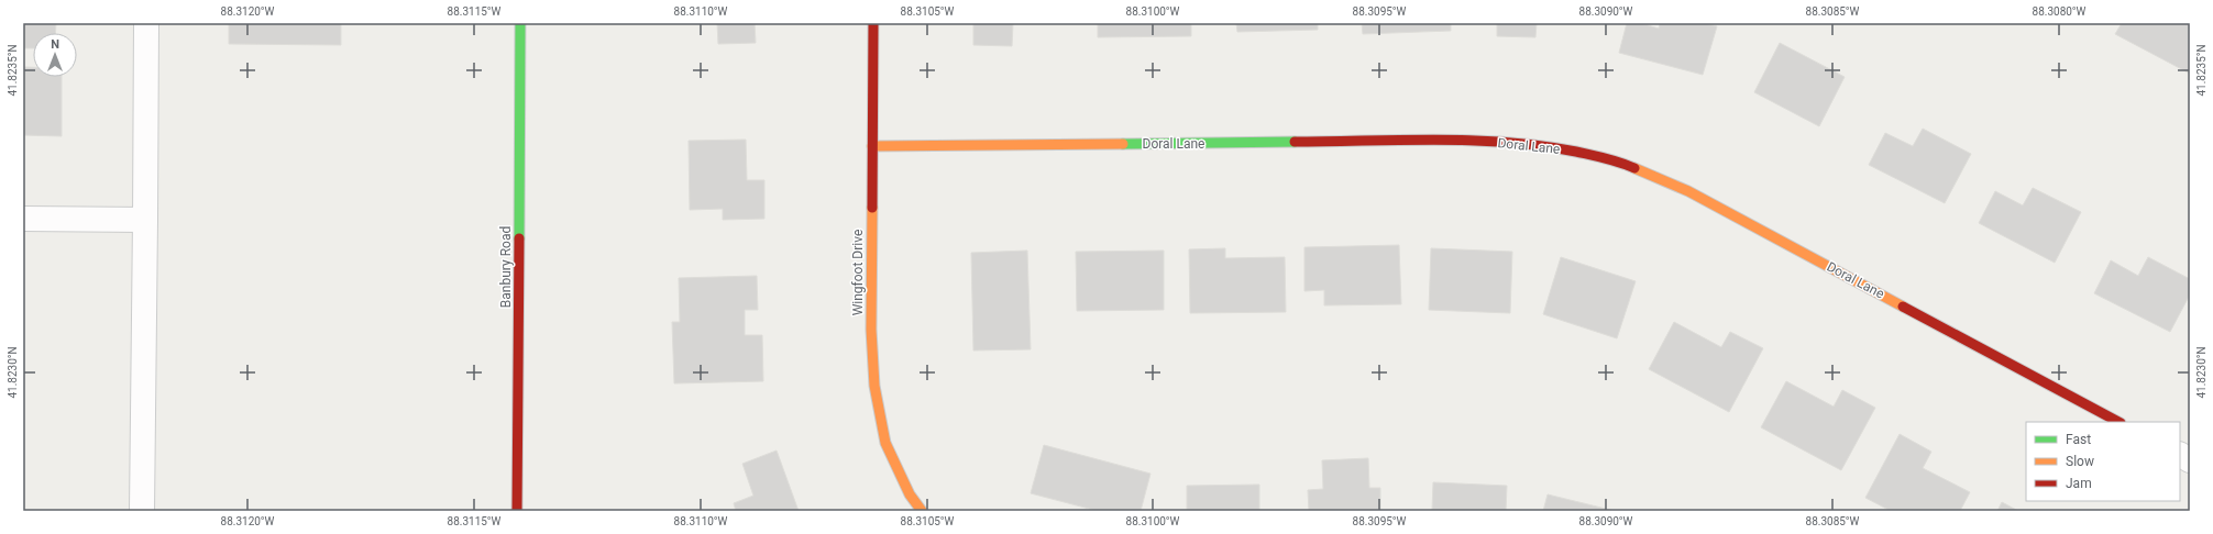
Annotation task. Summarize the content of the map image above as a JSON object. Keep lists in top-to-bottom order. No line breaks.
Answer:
{"streets":{"street":["Doral Lane","Banbury Road","Wingfoot Drive"]},"crossings":[["Doral Lane","Wingfoot Drive"]],"legend":["Fast","Slow","Jam"],"north":"top","coordinates":["88.3120°W","88.3115°W","88.3110°W","88.3105°W","88.3100°W","88.3095°W","88.3090°W","88.3085°W","88.3080°W","41.8235°N","41.8230°N"]}
